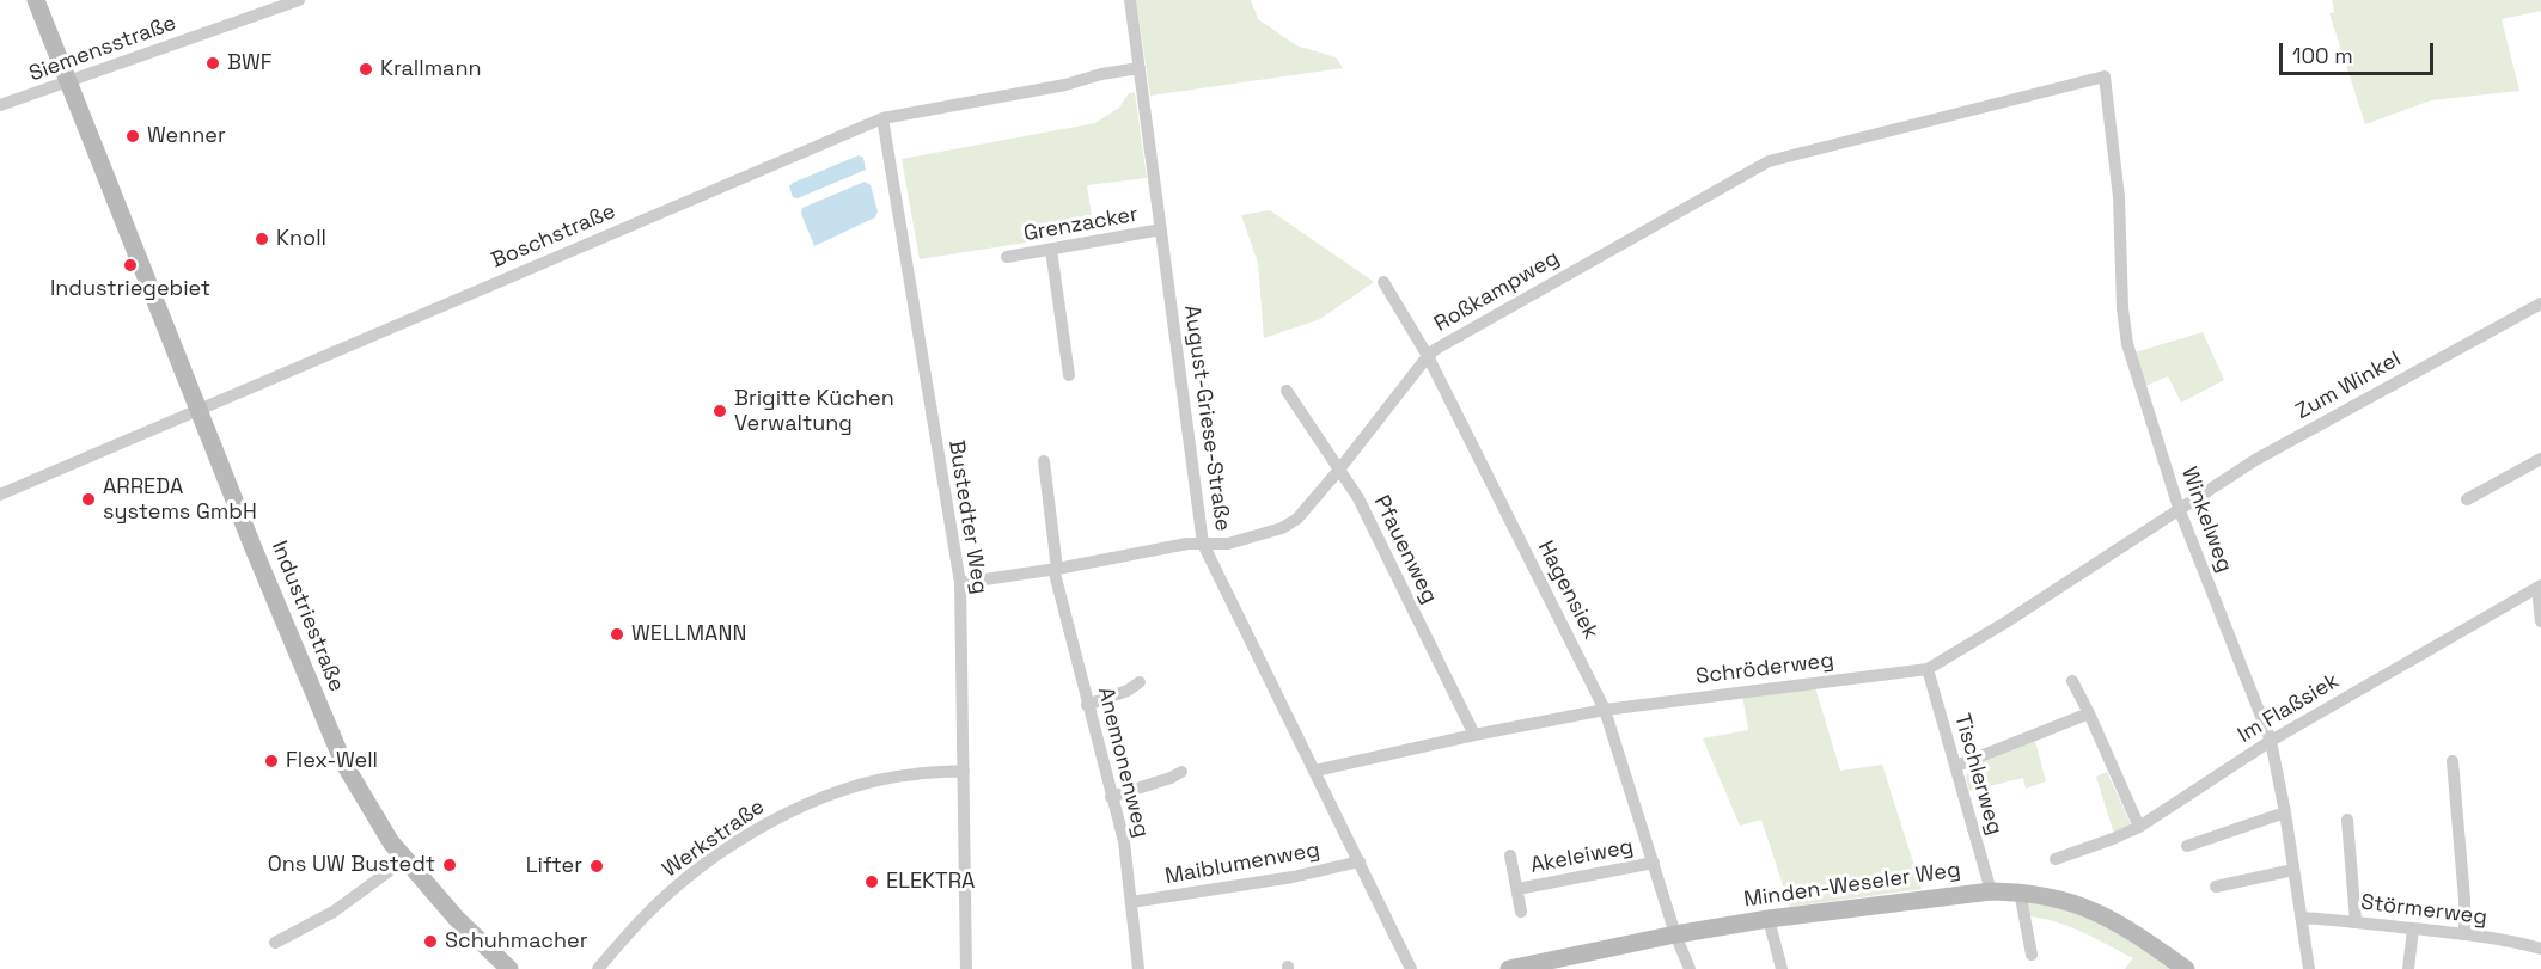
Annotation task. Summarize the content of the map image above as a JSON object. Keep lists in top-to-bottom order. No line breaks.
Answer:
{"streets":{"street":["Siemensstraße","Grenzacker","Boschstraße","Roßkampweg","Zum Winkel","August-Griese-Straße","Bustedter Weg","Winkelweg","Pfauenweg","Hagensiek","Industriestraße","Schröderweg","Im Flaßsiek","Anemonenweg","Tischlerweg","Werkstraße","Akeleiweg","Maiblumenweg","Minden-Weseler Weg","Störmerweg"]},"crossings":[["Siemensstraße","Industriestraße"],["Grenzacker","August-Griese-Straße"],["Boschstraße","August-Griese-Straße"],["Boschstraße","Bustedter Weg"],["Boschstraße","Industriestraße"],["Roßkampweg","August-Griese-Straße"],["Roßkampweg","Bustedter Weg"],["Roßkampweg","Winkelweg"],["Roßkampweg","Pfauenweg"],["Roßkampweg","Hagensiek"],["Roßkampweg","Anemonenweg"],["Zum Winkel","Winkelweg"],["Zum Winkel","Schröderweg"],["August-Griese-Straße","Schröderweg"],["August-Griese-Straße","Maiblumenweg"],["Bustedter Weg","Werkstraße"],["Winkelweg","Schröderweg"],["Winkelweg","Im Flaßsiek"],["Winkelweg","Störmerweg"],["Pfauenweg","Schröderweg"],["Hagensiek","Schröderweg"],["Hagensiek","Akeleiweg"],["Hagensiek","Minden-Weseler Weg"],["Schröderweg","Tischlerweg"],["Anemonenweg","Maiblumenweg"],["Tischlerweg","Minden-Weseler Weg"]],"places":["BWF","Krallmann","Wenner","Knoll","Industriegebiet","Brigitte Küchen Verwaltung","ARREDA systems GmbH","WELLMANN","Flex-Well","Ons UW Bustedt","Lifter","ELEKTRA","Schuhmacher"],"scale_bar":"100 m"}
